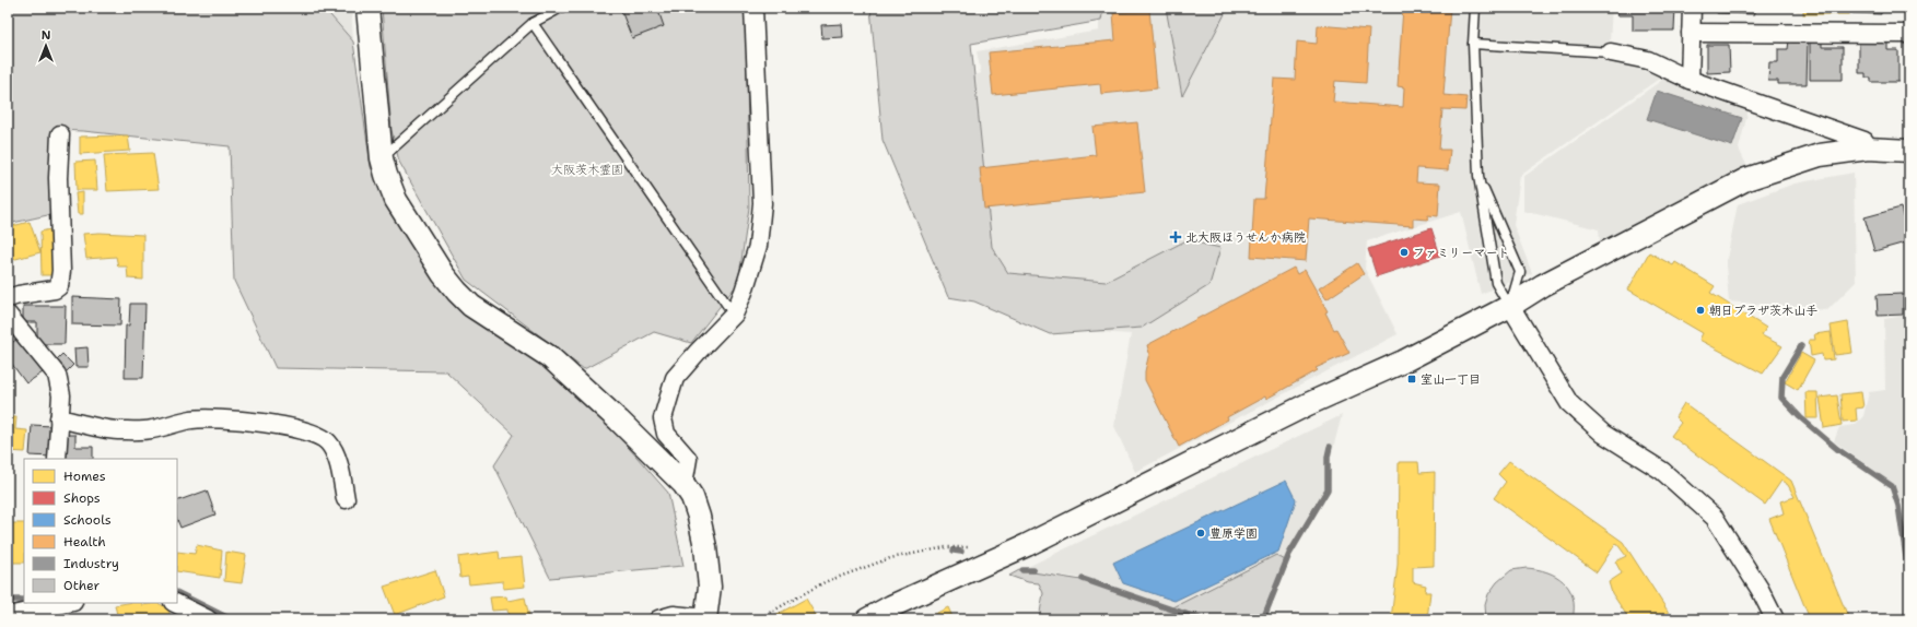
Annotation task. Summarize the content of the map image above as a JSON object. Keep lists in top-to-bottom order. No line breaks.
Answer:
{"parks":["大阪茨木霊園"],"places":{"health":["北大阪ほうせんか病院"],"other":["ファミリーマート","朝日プラザ茨木山手","豊原学園"],"transit":["室山一丁目"]},"legend":["Homes","Shops","Schools","Health","Industry","Other"],"north":"top"}
